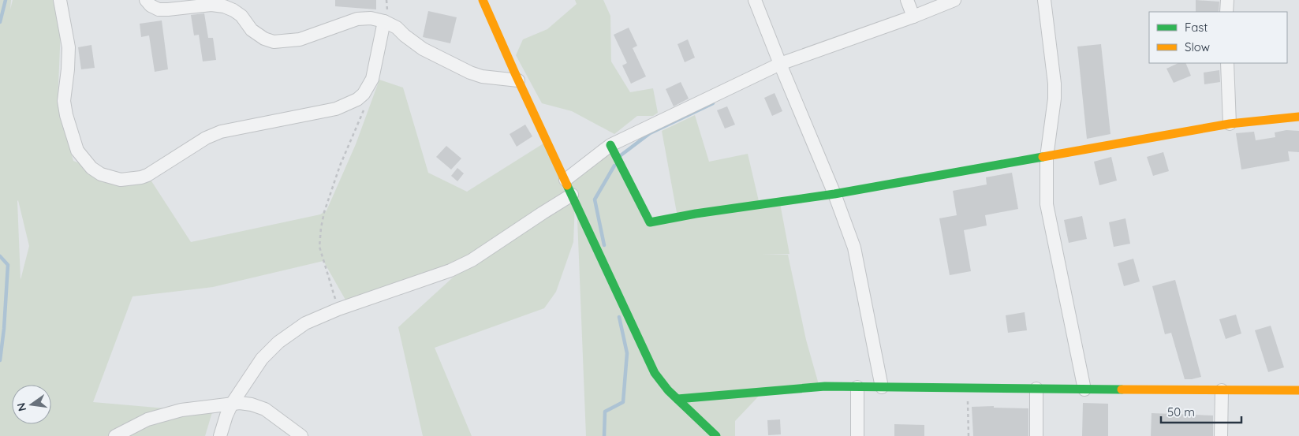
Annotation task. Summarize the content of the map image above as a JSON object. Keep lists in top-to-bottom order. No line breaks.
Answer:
{"legend":["Fast","Slow"],"scale_bar":"50 m","north":"left"}
